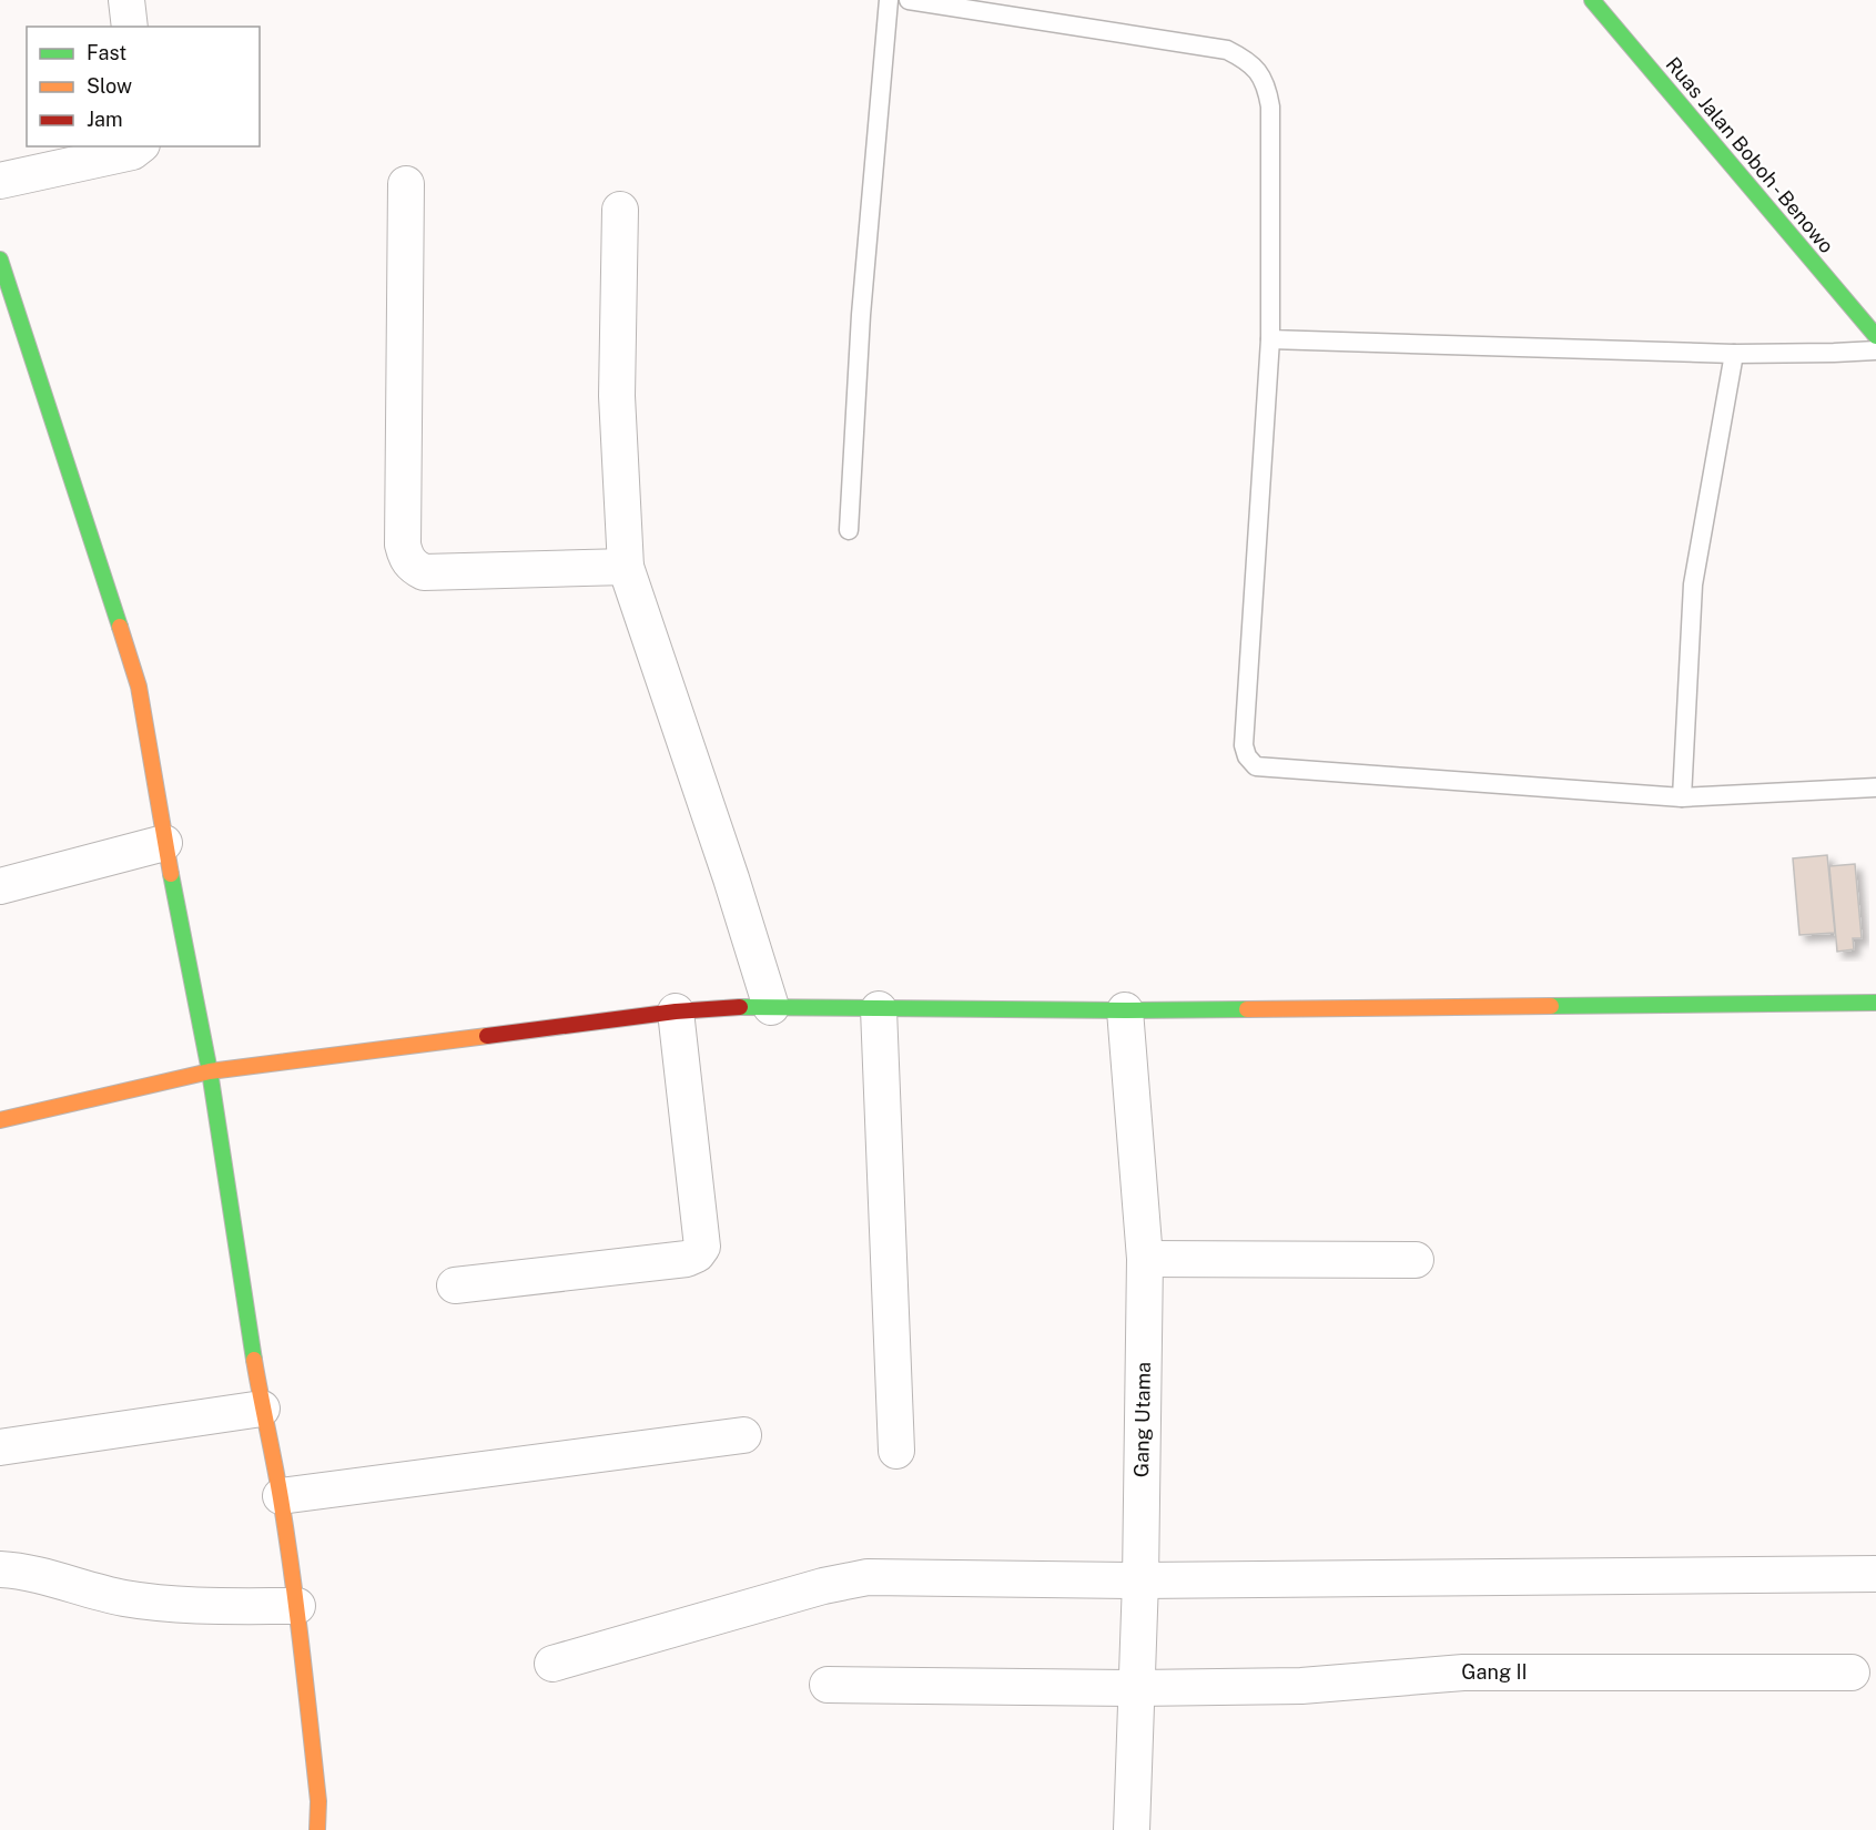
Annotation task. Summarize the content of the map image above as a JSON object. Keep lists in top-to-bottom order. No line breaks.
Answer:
{"streets":{"street":["Ruas Jalan Boboh - Benowo","Gang Utama","Gang II"]},"crossings":[["Gang Utama","Gang II"]],"legend":["Fast","Slow","Jam"]}
